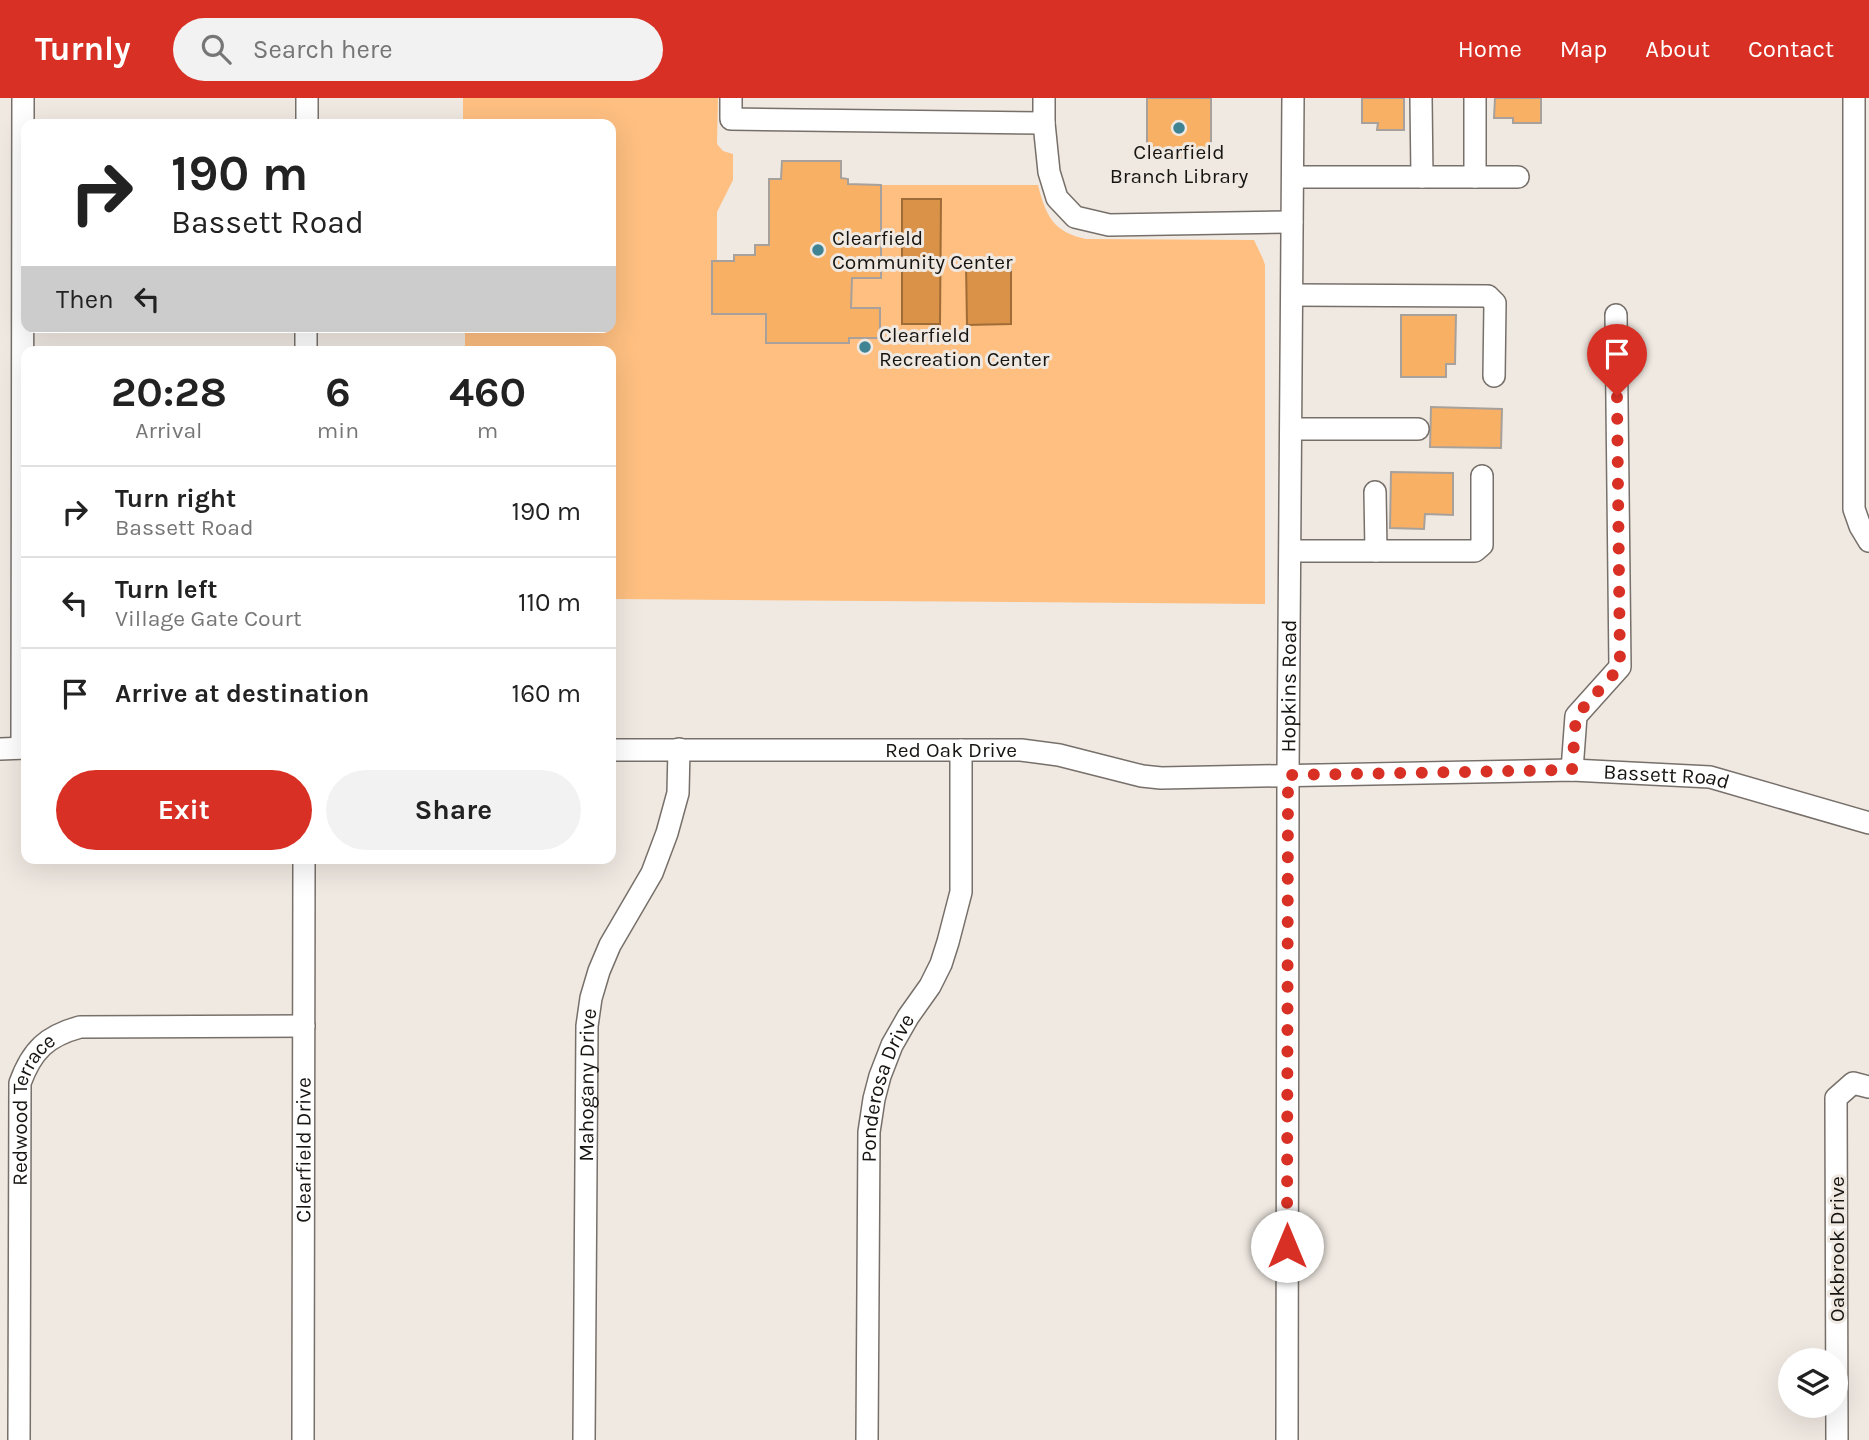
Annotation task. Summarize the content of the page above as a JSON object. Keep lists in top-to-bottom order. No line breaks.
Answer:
{"streets":{"street":["Hopkins Road","Red Oak Drive","Bassett Road","Mahogany Drive","Ponderosa Drive","Redwood Terrace","Clearfield Drive","Oakbrook Drive"]},"crossings":[["Hopkins Road","Red Oak Drive"],["Hopkins Road","Bassett Road"],["Red Oak Drive","Bassett Road"],["Red Oak Drive","Mahogany Drive"],["Red Oak Drive","Ponderosa Drive"],["Redwood Terrace","Clearfield Drive"]],"places":["Clearfield Branch Library","Clearfield Community Center","Clearfield Recreation Center"],"page":{"header":"Turnly","search":"Search here","nav":["Home","Map","About","Contact"],"turn":["190 m","Bassett Road"],"then":"Then","eta":["20:28","Arrival","6","min","460","m"],"list":[{"name":"Turn right","note":"Bassett Road","value":"190 m"},{"name":"Turn left","note":"Village Gate Court","value":"110 m"},{"name":"Arrive at destination","value":"160 m"}],"buttons":["Exit","Share"]}}
